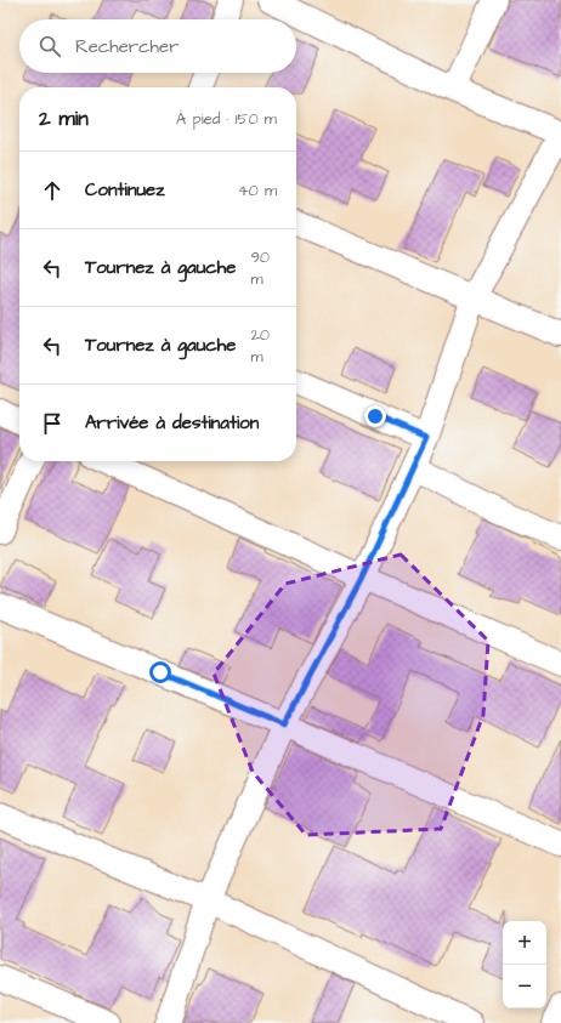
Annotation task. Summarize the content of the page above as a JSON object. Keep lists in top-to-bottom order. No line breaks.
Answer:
{"page":{"search":"Rechercher","heading":["2 min","À pied · 150 m"],"list":[["Continuez","40 m"],["Tournez à gauche","90 m"],["Tournez à gauche","20 m"],"Arrivée à destination"],"map_buttons":["+","−"]}}
